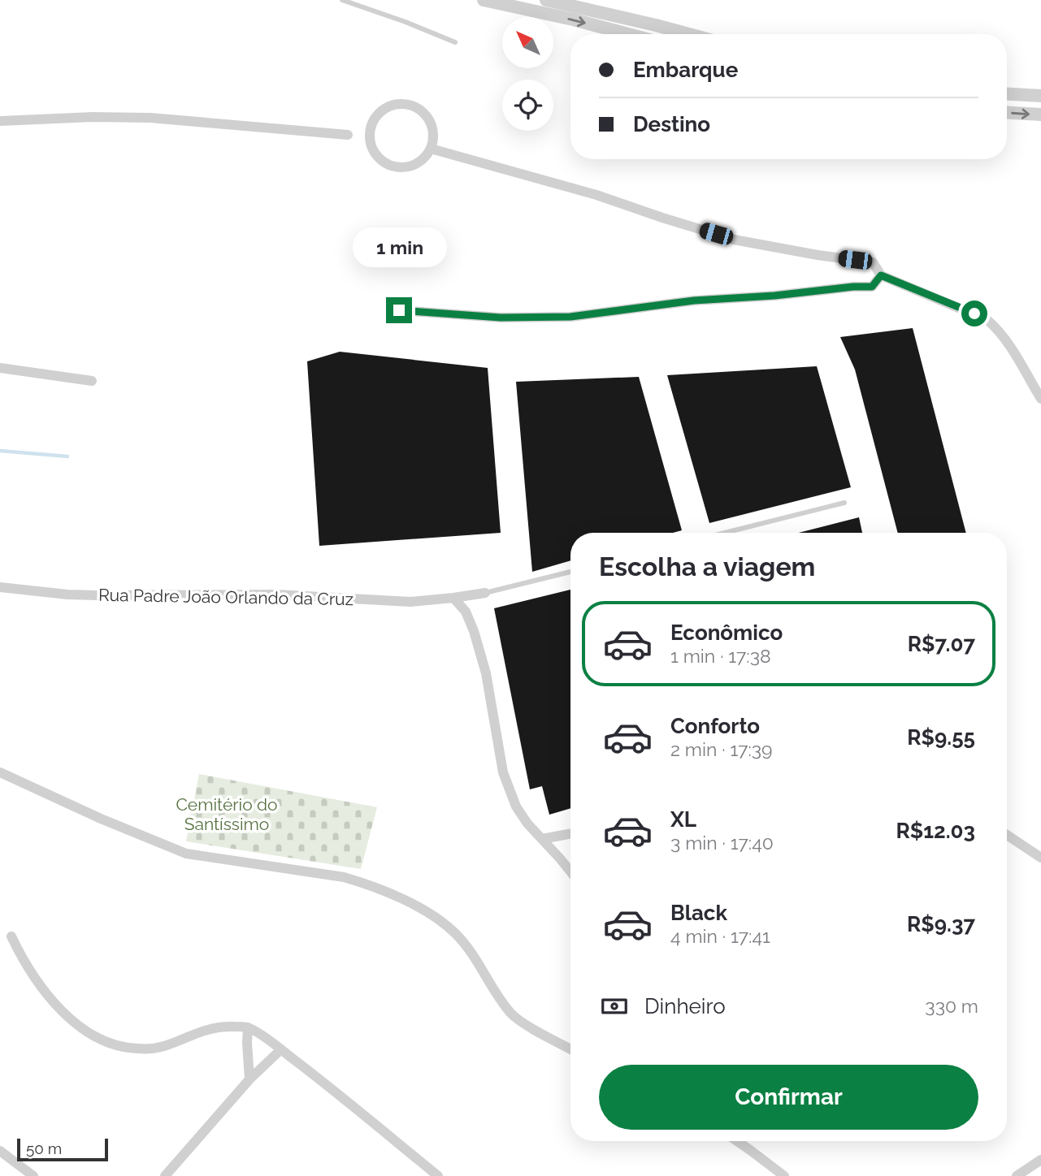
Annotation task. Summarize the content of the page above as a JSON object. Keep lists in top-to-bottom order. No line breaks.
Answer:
{"streets":{"street":["Rua Padre João Orlando da Cruz"]},"parks":["Cemitério do Santíssimo"],"scale_bar":"50 m","north":"top left","page":{"banner":["Embarque","Destino"],"bubble":"1 min","heading":"Escolha a viagem","list":[{"name":"Econômico","note":"1 min · 17:38","value":"R$7.07"},{"name":"Conforto","note":"2 min · 17:39","value":"R$9.55"},{"name":"XL","note":"3 min · 17:40","value":"R$12.03"},{"name":"Black","note":"4 min · 17:41","value":"R$9.37"}],"pay":["Dinheiro","330 m"],"buttons":"Confirmar","scale":"50 m"}}
